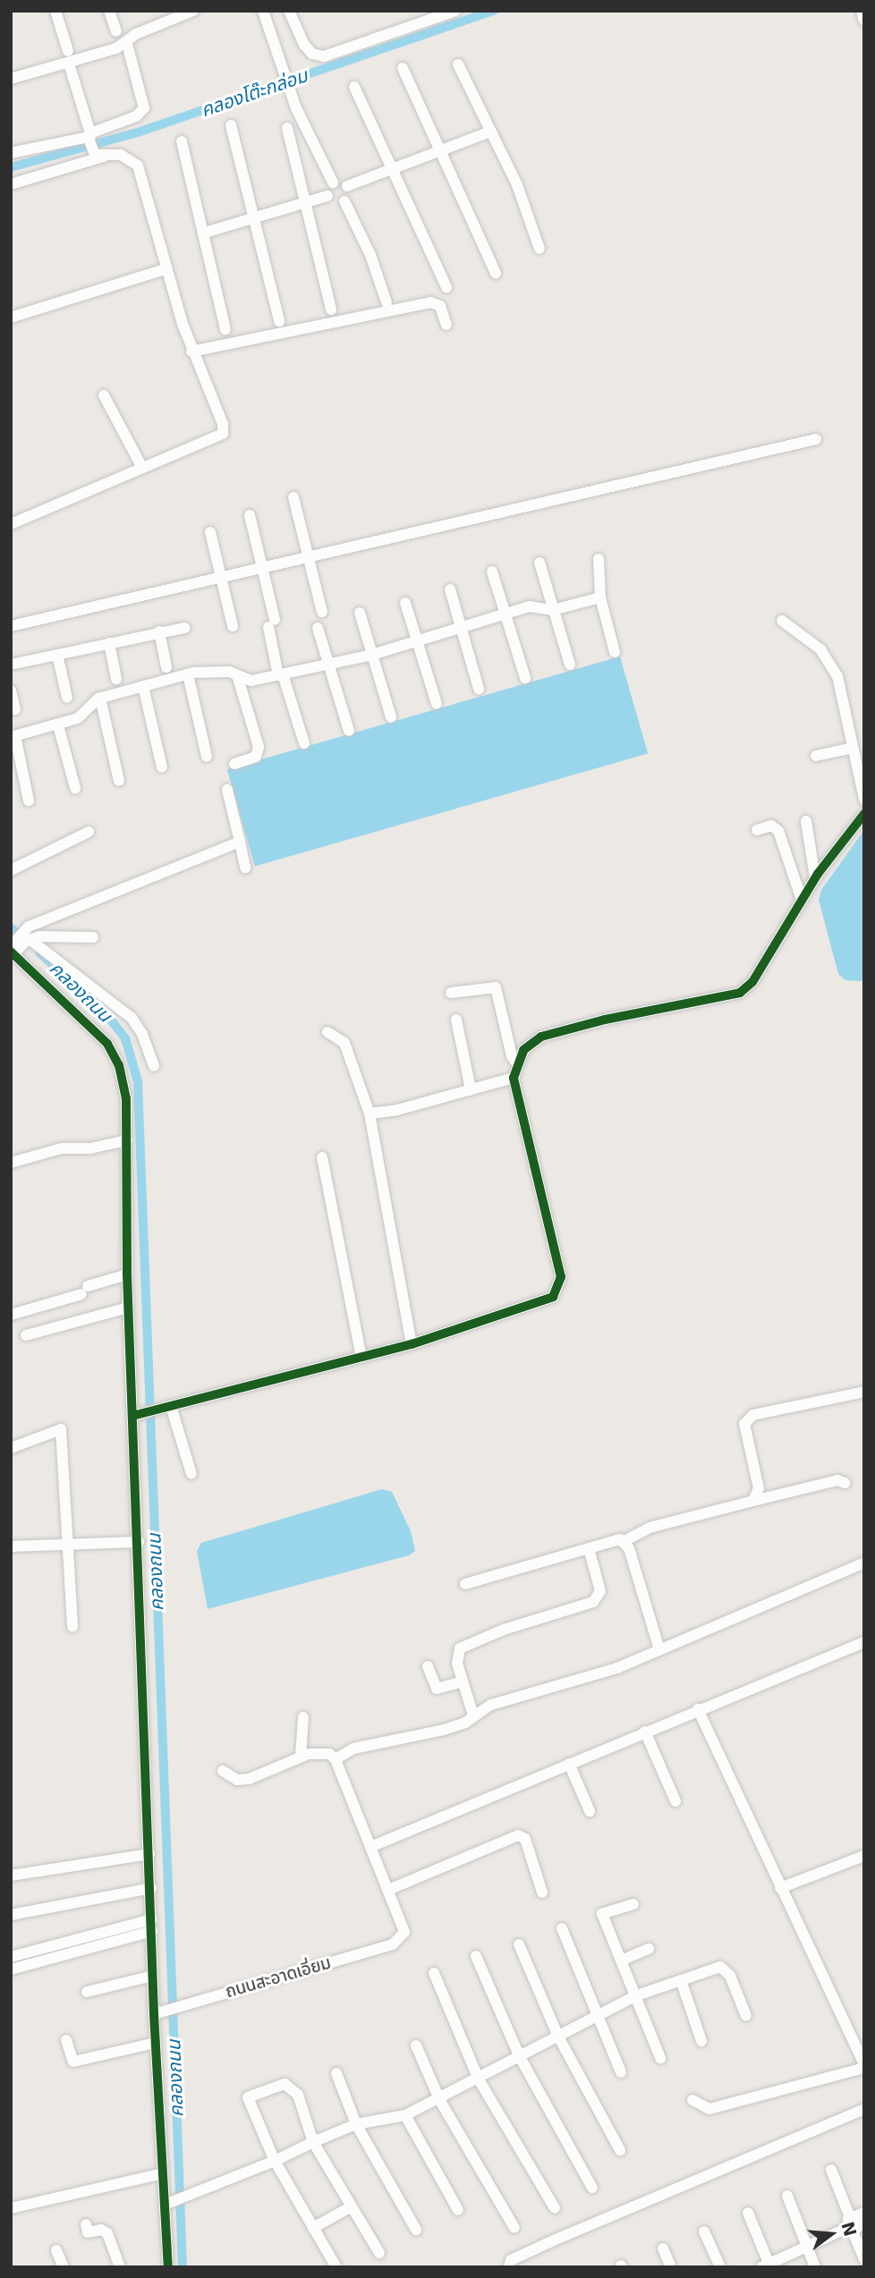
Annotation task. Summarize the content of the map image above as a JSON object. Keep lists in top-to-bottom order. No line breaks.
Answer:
{"streets":{"street":["ถนนสะอาดเอี่ยม"]},"water":["คลองโต๊ะกล่อม","คลองถนน"],"north":"right"}
